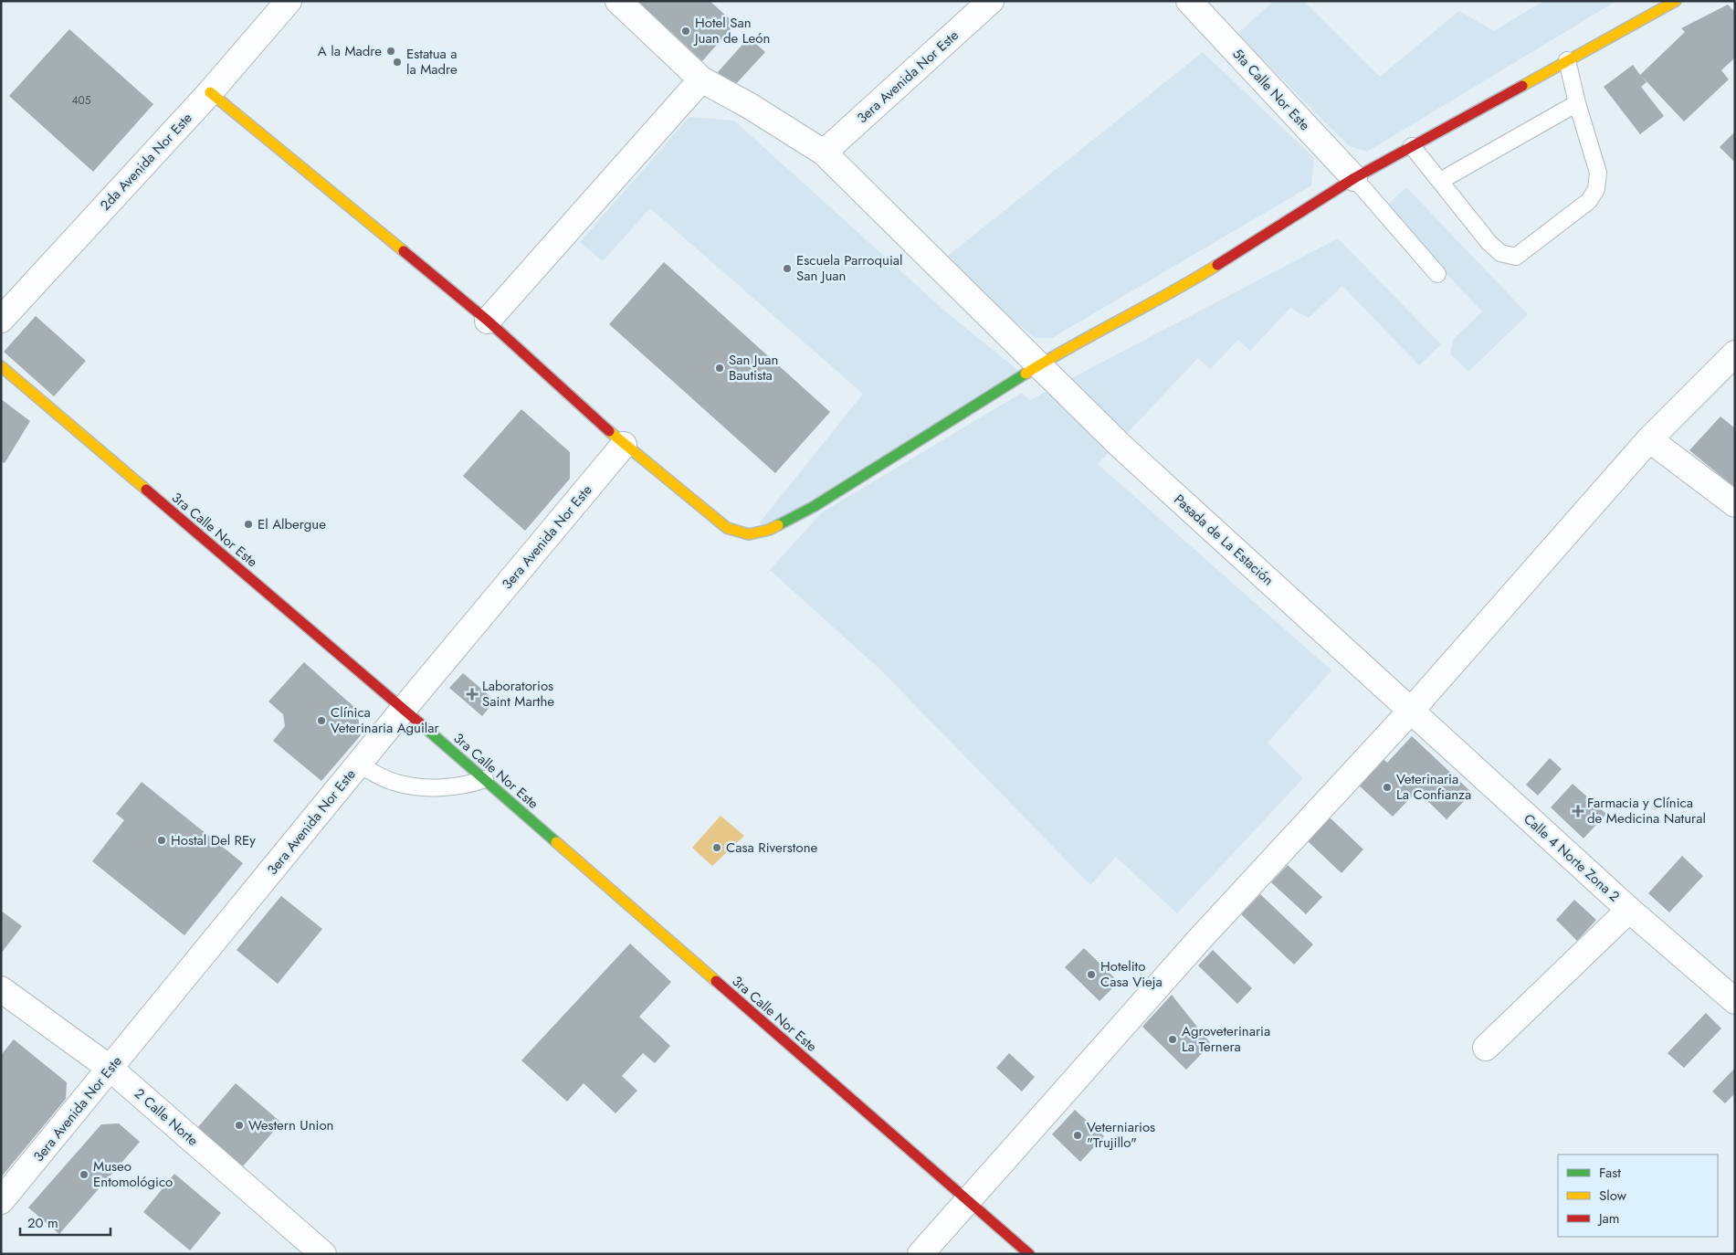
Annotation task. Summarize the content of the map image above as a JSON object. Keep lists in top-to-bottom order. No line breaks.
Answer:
{"streets":{"street":["3era Avenida Nor Este","5ta Calle Nor Este","2da Avenida Nor Este","3ra Calle Nor Este","Pasada de La Estación","Calle 4 Norte Zona 2","2 Calle Norte"]},"crossings":[["3era Avenida Nor Este","3ra Calle Nor Este"],["3era Avenida Nor Este","Pasada de La Estación"],["3era Avenida Nor Este","2 Calle Norte"],["Pasada de La Estación","Calle 4 Norte Zona 2"]],"places":{"other":["Hotel San Juan de León","A la Madre","Estatua a la Madre","Escuela Parroquial San Juan","San Juan Bautista","El Albergue","Clínica Veterinaria Aguilar","Veterinaria La Confianza","Hostal Del REy","Casa Riverstone","Hotelito Casa Vieja","Agroveterinaria La Ternera","Western Union","Veterniarios \"Trujillo\"","Museo Entomológico"],"health":["Laboratorios Saint Marthe","Farmacia y Clínica de Medicina Natural"]},"house_numbers":["405"],"legend":["Fast","Slow","Jam"],"scale_bar":"20 m"}
